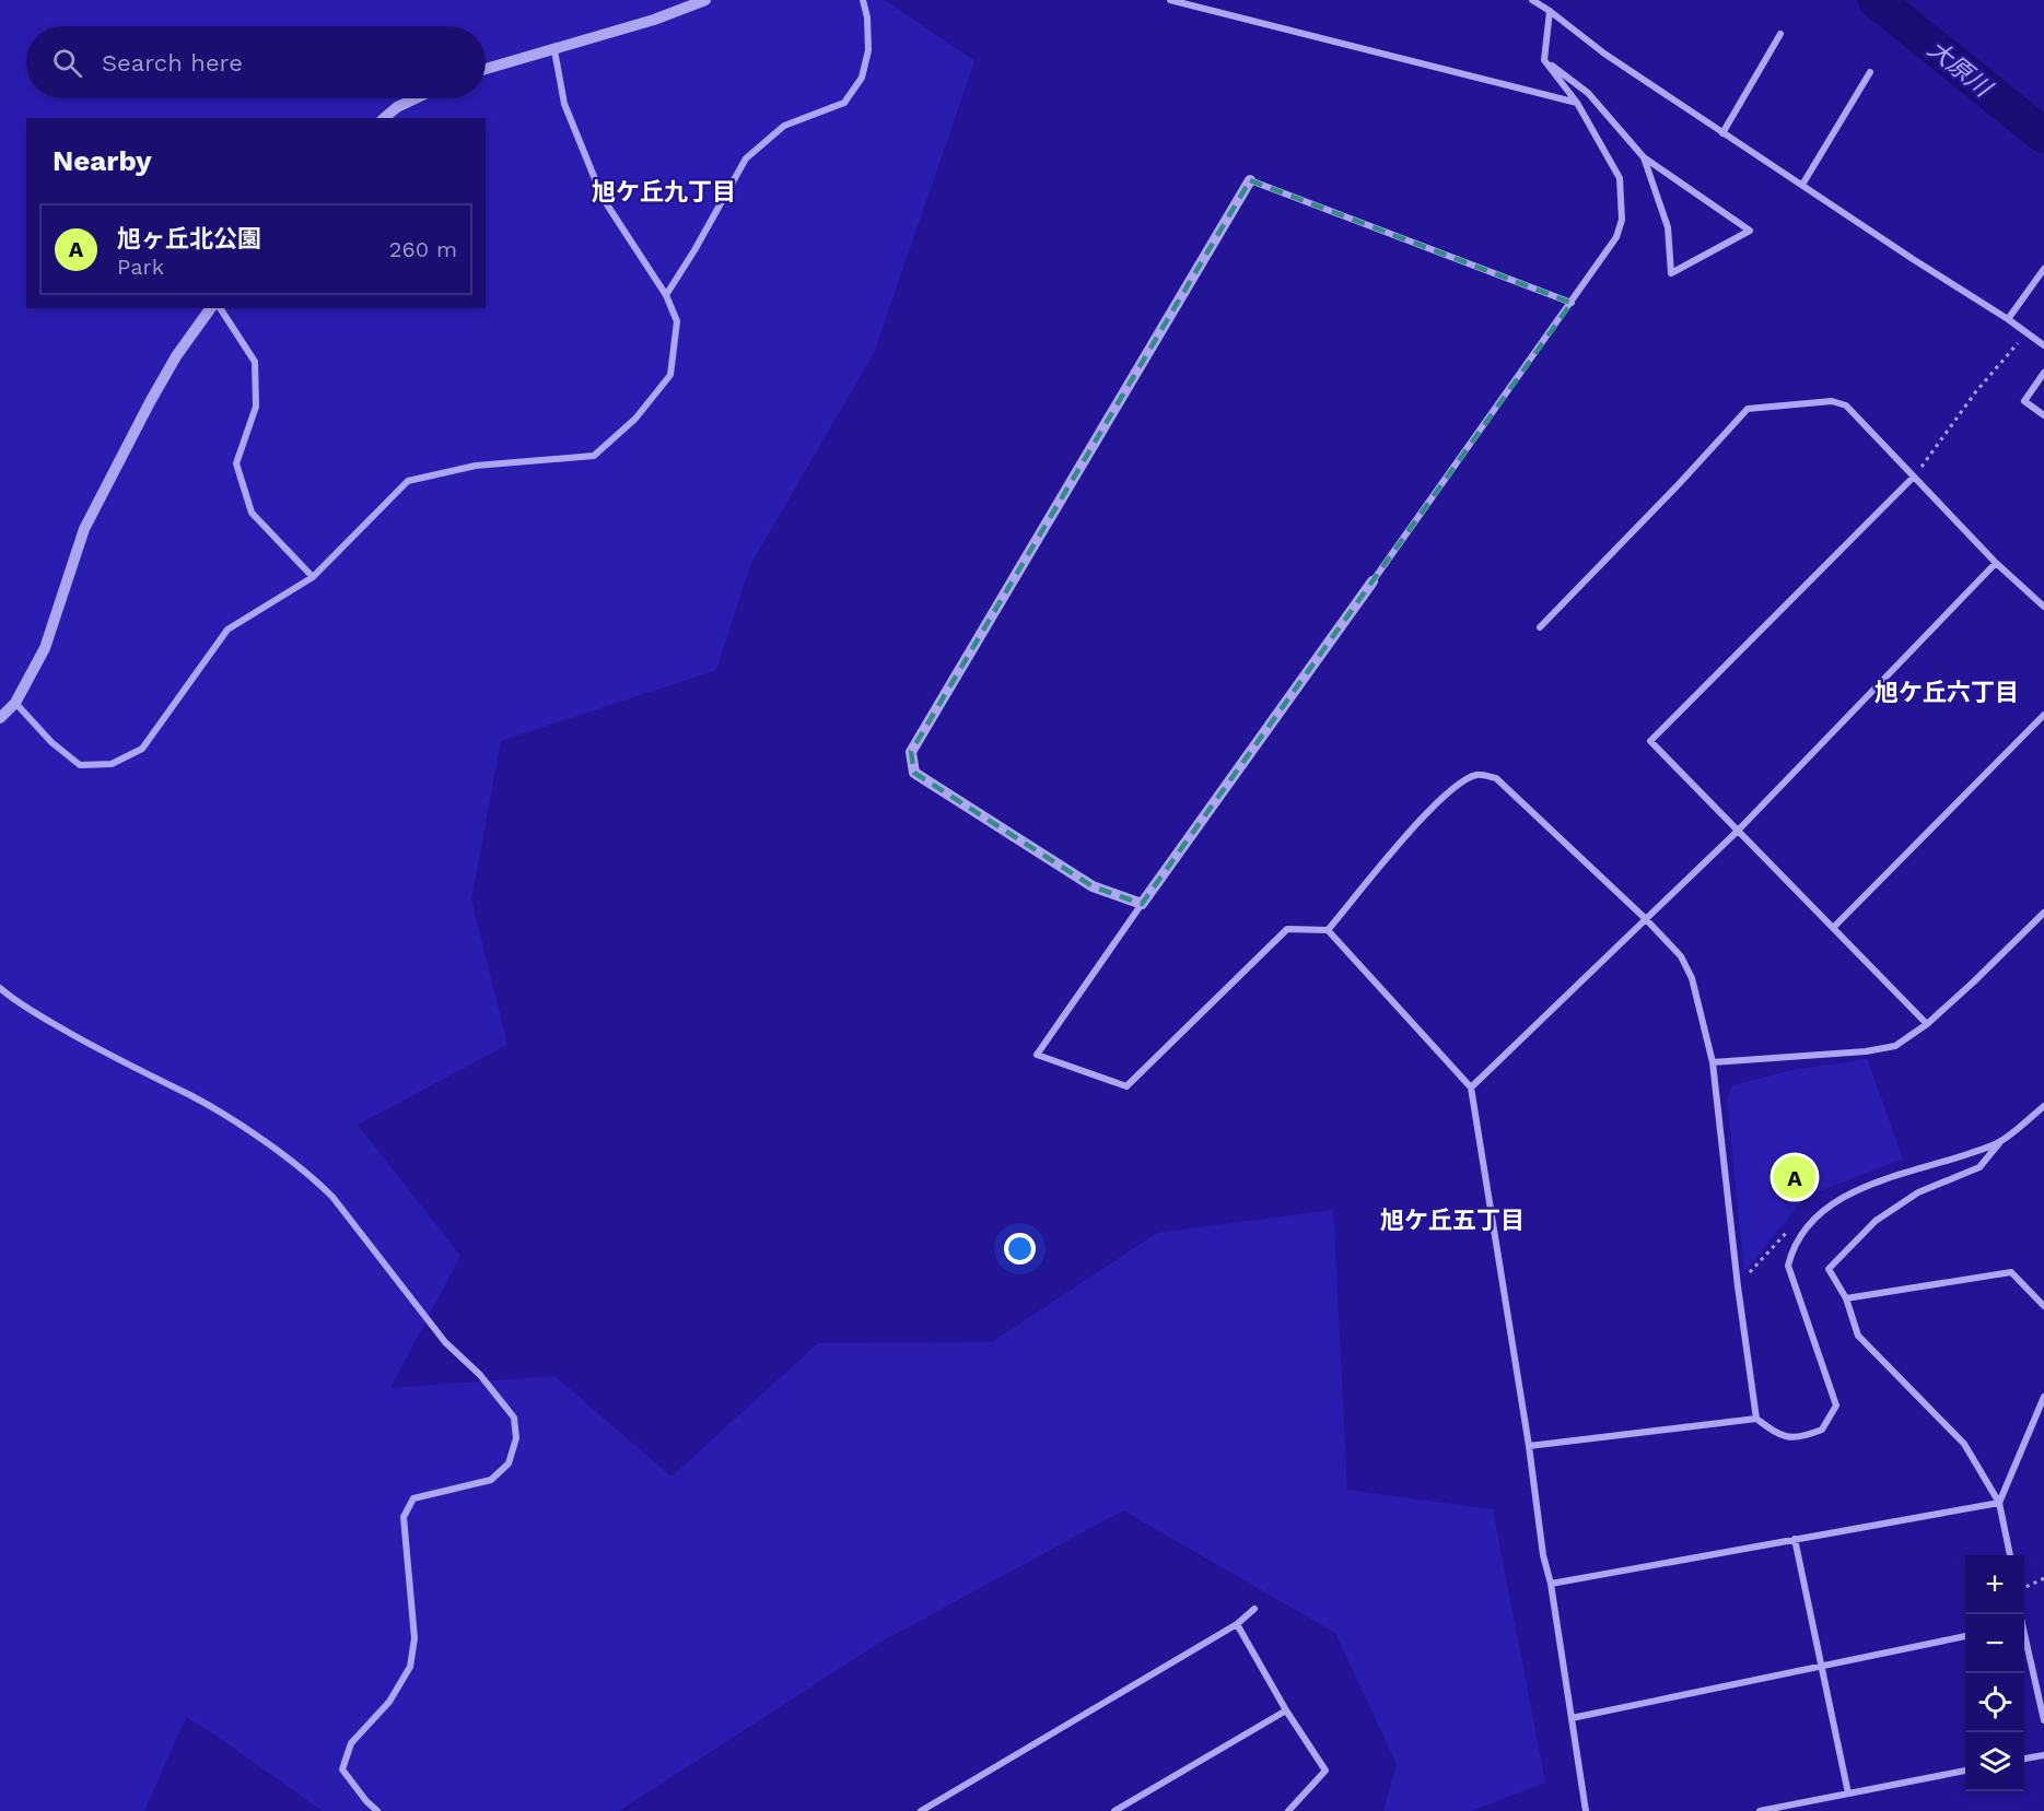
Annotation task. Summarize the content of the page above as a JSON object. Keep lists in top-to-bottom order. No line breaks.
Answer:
{"districts":["旭ケ丘九丁目","旭ケ丘六丁目","旭ケ丘五丁目"],"water":["大原川"],"page":{"search":"Search here","heading":"Nearby","list":[{"mark":"A","name":"旭ヶ丘北公園","note":"Park","value":"260 m"}],"pins":"A","map_buttons":["+","−"]}}
